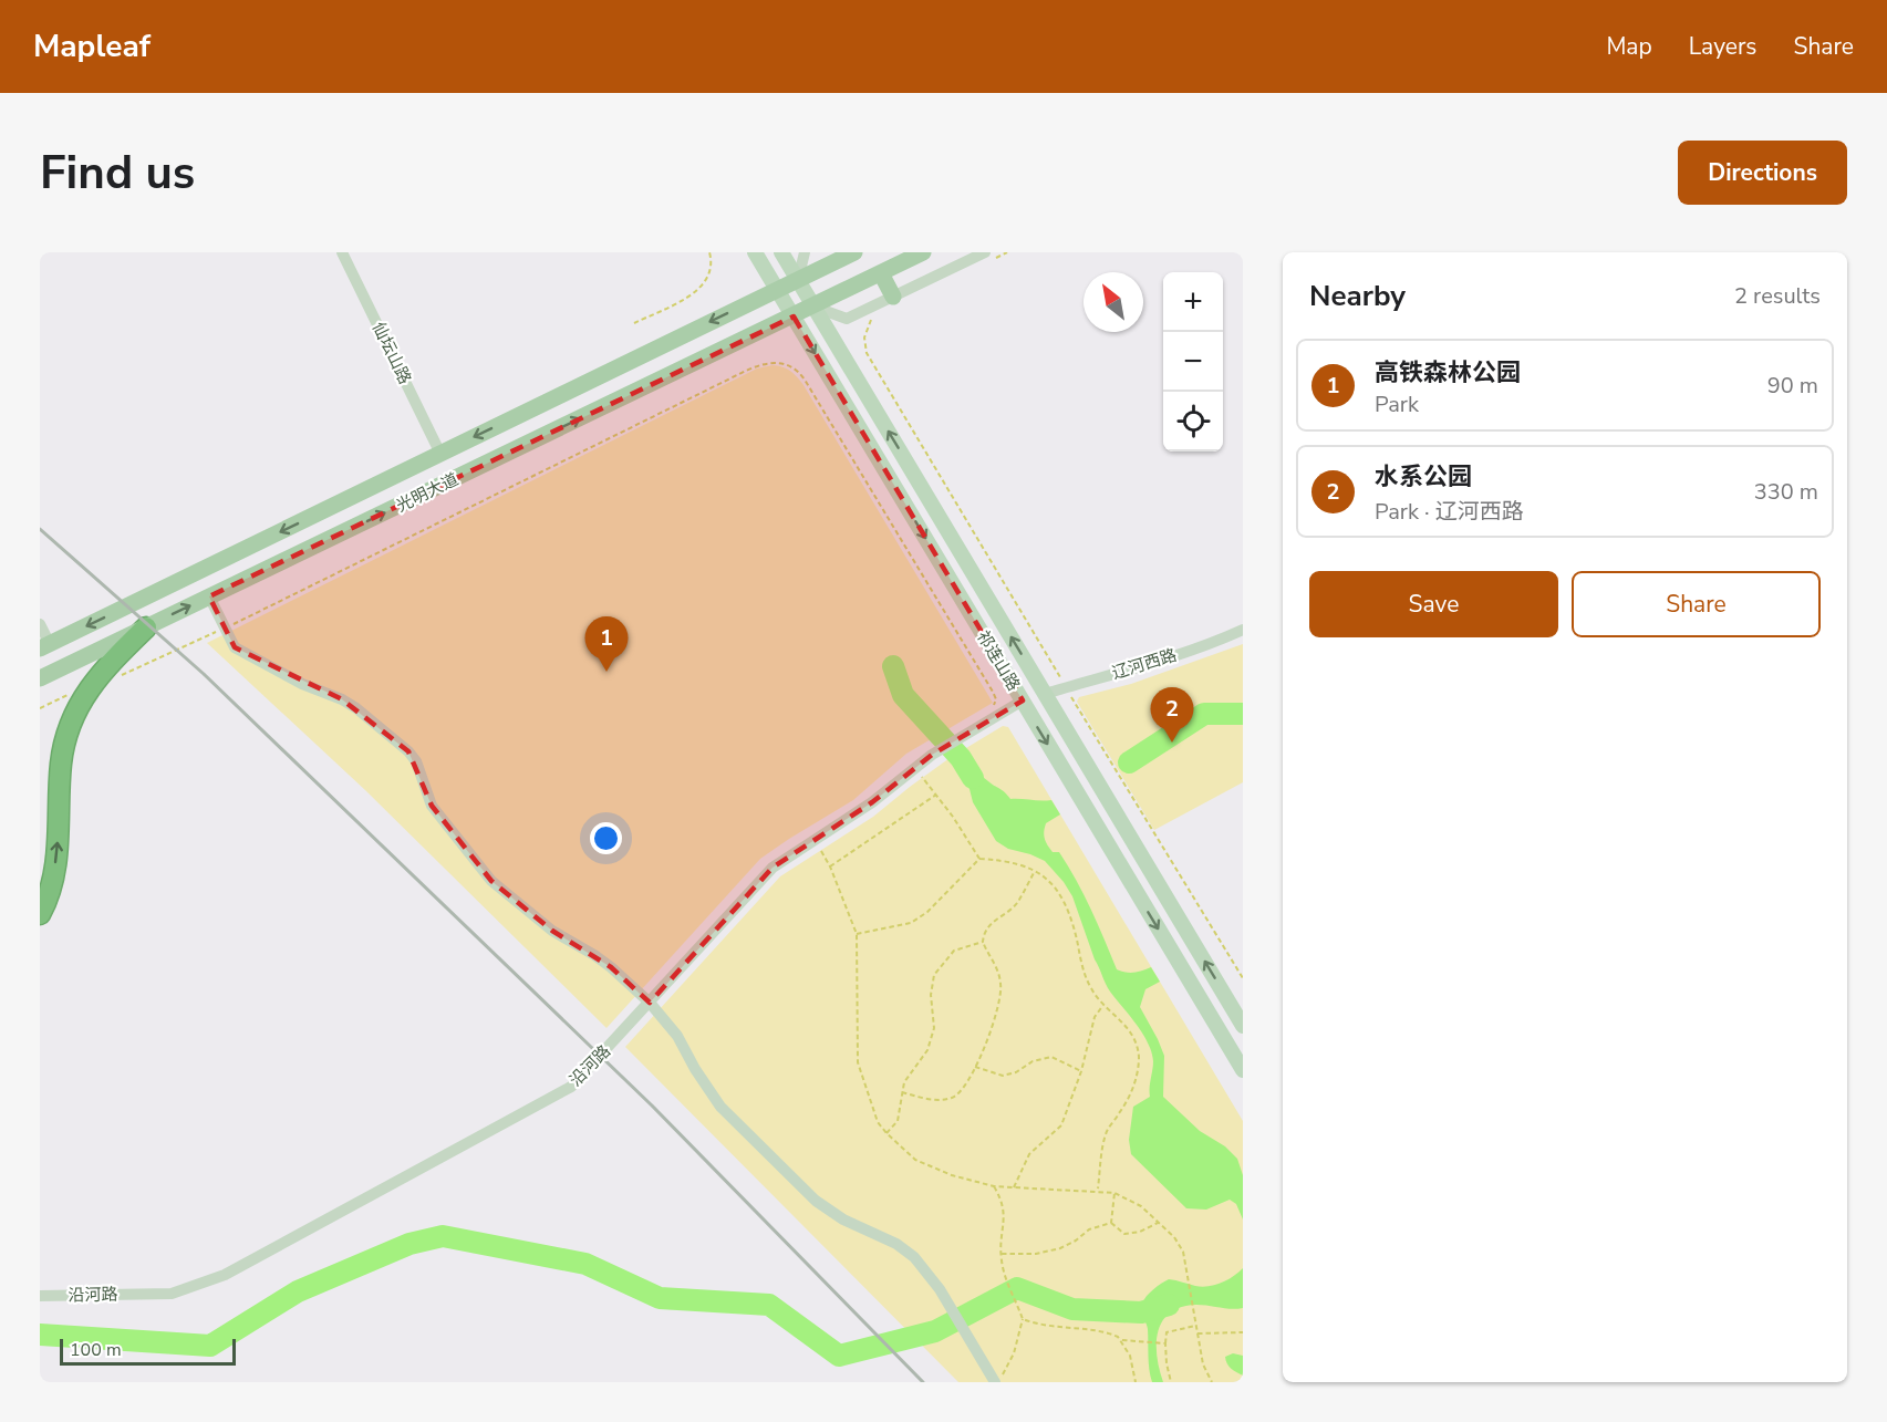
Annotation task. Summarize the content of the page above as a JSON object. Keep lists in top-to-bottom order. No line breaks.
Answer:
{"streets":{"main road":["光明大道","祁连山路"],"street":["仙坛山路","辽河西路","沿河路"]},"crossings":[["仙坛山路","光明大道"],["光明大道","祁连山路"],["祁连山路","辽河西路"],["祁连山路","沿河路"]],"scale_bar":"100 m","north":"top left","page":{"header":"Mapleaf","nav":["Map","Layers","Share"],"buttons":["Directions",["Save","Share"]],"title":"Find us","heading":["Nearby","2 results"],"map_buttons":["+","−"],"list":[{"mark":"1","name":"高铁森林公园","note":"Park","value":"90 m"},{"mark":"2","name":"水系公园","note":"Park · 辽河西路","value":"330 m"}],"pins":["1","2"],"scale":"100 m"}}
